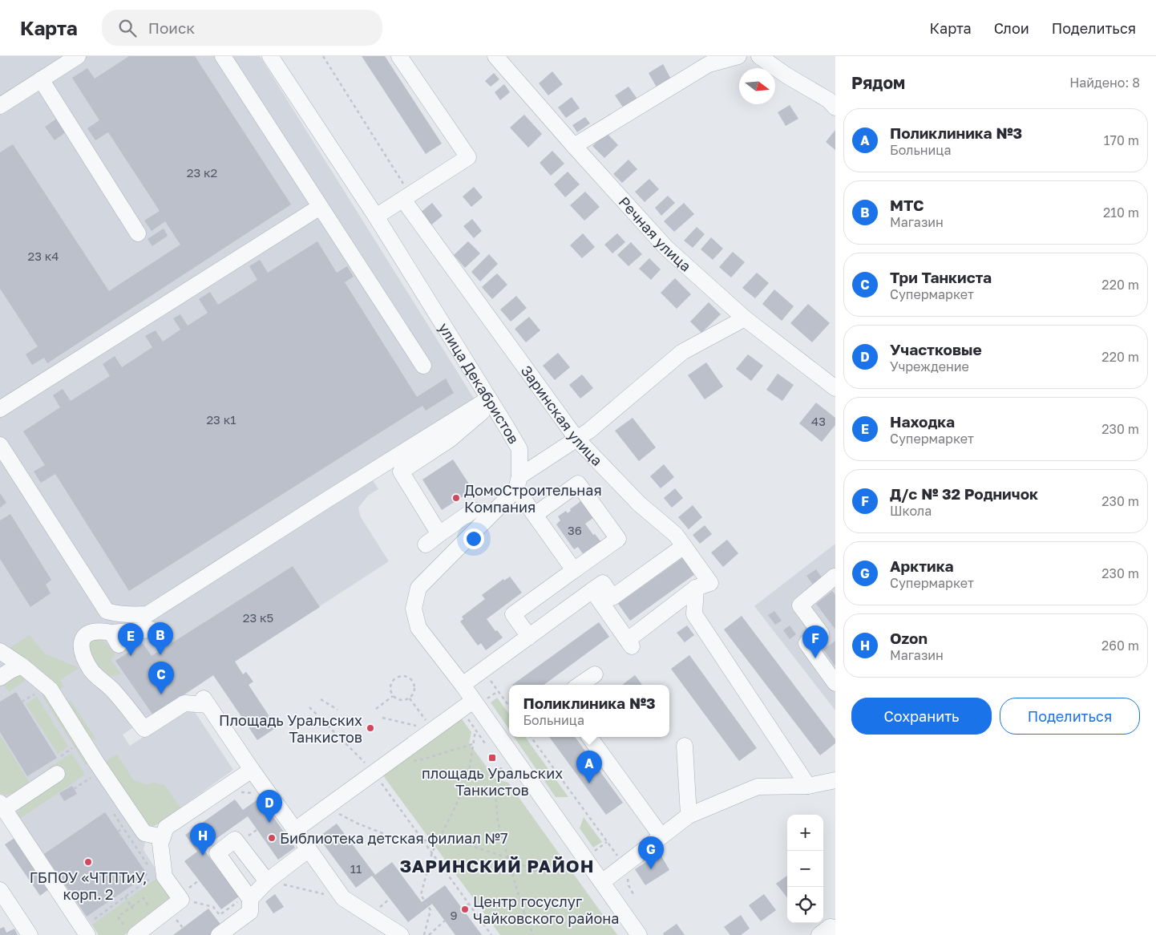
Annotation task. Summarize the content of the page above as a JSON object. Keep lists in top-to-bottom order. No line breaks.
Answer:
{"streets":{"street":["Речная улица","улица Декабристов","Заринская улица"]},"districts":["ЗАРИНСКИЙ РАЙОН"],"places":{"other":["ДомоСтроительная Компания","Площадь Уральских Танкистов","Библиотека детская филиал №7","ГБПОУ «ЧТПТиУ, корп. 2","Центр госуслуг Чайковского района"],"transit":["площадь Уральских Танкистов"]},"house_numbers":["23 к2","23 к4","23 к1","43","36","23 к5","11","9"],"north":"right","page":{"header":"Карта","search":"Поиск","nav":["Карта","Слои","Поделиться"],"heading":["Рядом","Найдено: 8"],"list":[{"mark":"A","name":"Поликлиника №3","note":"Больница","value":"170 m"},{"mark":"B","name":"МТС","note":"Магазин","value":"210 m"},{"mark":"C","name":"Три Танкиста","note":"Супермаркет","value":"220 m"},{"mark":"D","name":"Участковые","note":"Учреждение","value":"220 m"},{"mark":"E","name":"Находка","note":"Супермаркет","value":"230 m"},{"mark":"F","name":"Д/с № 32 Родничок","note":"Школа","value":"230 m"},{"mark":"G","name":"Арктика","note":"Супермаркет","value":"230 m"},{"mark":"H","name":"Ozon","note":"Магазин","value":"260 m"}],"pins":["B","E","F","C","A","D","H","G"],"popup":["Поликлиника №3","Больница"],"buttons":["Сохранить","Поделиться"],"map_buttons":["+","−"]}}
